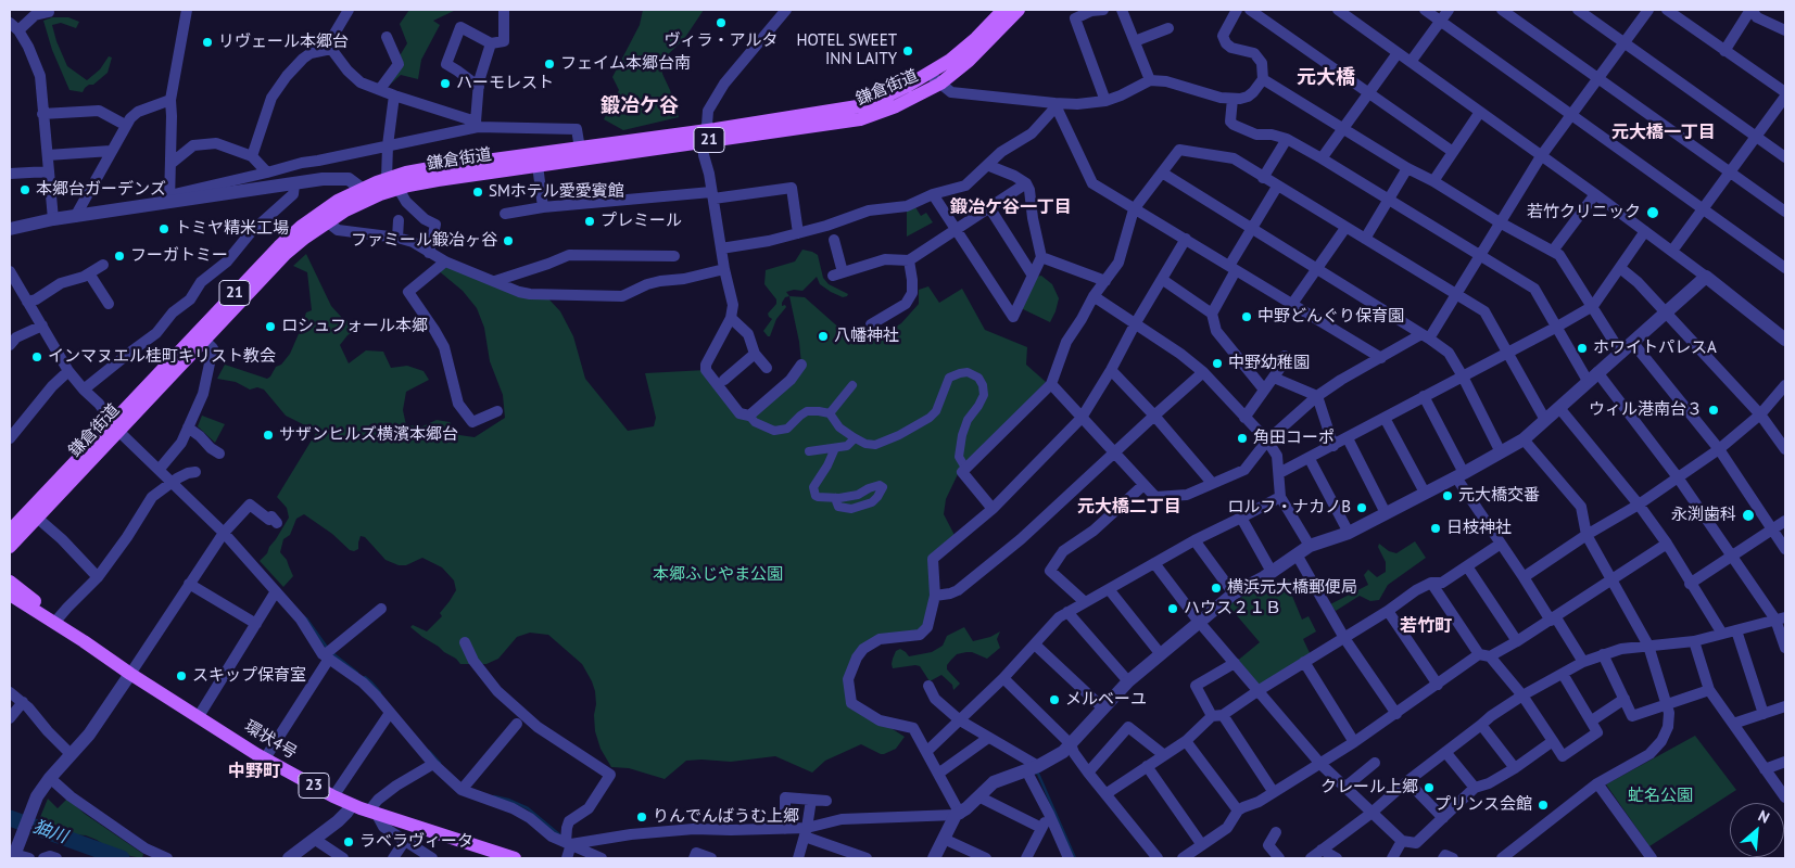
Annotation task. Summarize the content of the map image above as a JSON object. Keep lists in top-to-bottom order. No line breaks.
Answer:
{"streets":{"main road":["鎌倉街道","21","環状4号","23"]},"districts":["元大橋","鍛冶ケ谷","元大橋一丁目","鍛冶ケ谷一丁目","元大橋二丁目","若竹町","中野町"],"water":["㹨川"],"parks":["本郷ふじやま公園","虻名公園"],"places":["ヴィラ・アルタ","リヴェール本郷台","HOTEL SWEET INN LAITY","フェイム本郷台南","ハーモレスト","本郷台ガーデンズ","SMホテル愛愛賓館","若竹クリニック","プレミール","トミヤ精米工場","ファミール鍛冶ヶ谷","フーガトミー","中野どんぐり保育園","ロシュフォール本郷","八幡神社","ホワイトパレスA","インマヌエル桂町キリスト教会","中野幼稚園","ウィル港南台３","サザンヒルズ横濱本郷台","角田コーポ","元大橋交番","ロルフ・ナカノB","永渕歯科","日枝神社","横浜元大橋郵便局","ハウス２１Ｂ","スキップ保育室","メルベーユ","クレール上郷","プリンス会館","りんでんばうむ上郷","ラベラヴィータ"],"north":"top right"}
